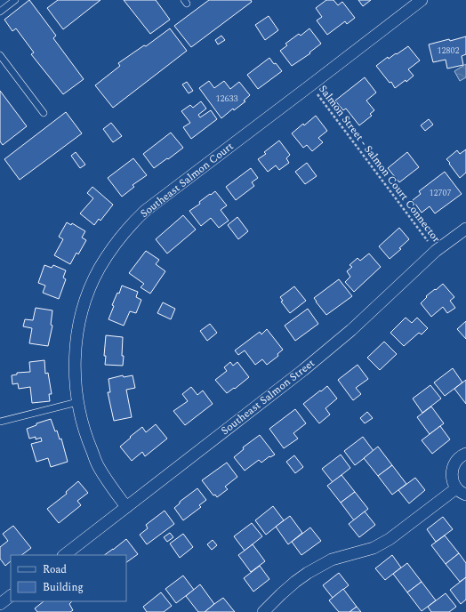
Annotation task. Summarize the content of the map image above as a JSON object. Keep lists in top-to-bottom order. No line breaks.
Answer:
{"streets":{"street":["Southeast Salmon Court","Southeast Salmon Street"],"path":["Salmon Street - Salmon Court Connector"]},"crossings":[["Salmon Street - Salmon Court Connector","Southeast Salmon Court"],["Salmon Street - Salmon Court Connector","Southeast Salmon Street"],["Southeast Salmon Court","Southeast Salmon Street"]],"house_numbers":["12802","12633","12707"],"legend":["Road","Building"]}
